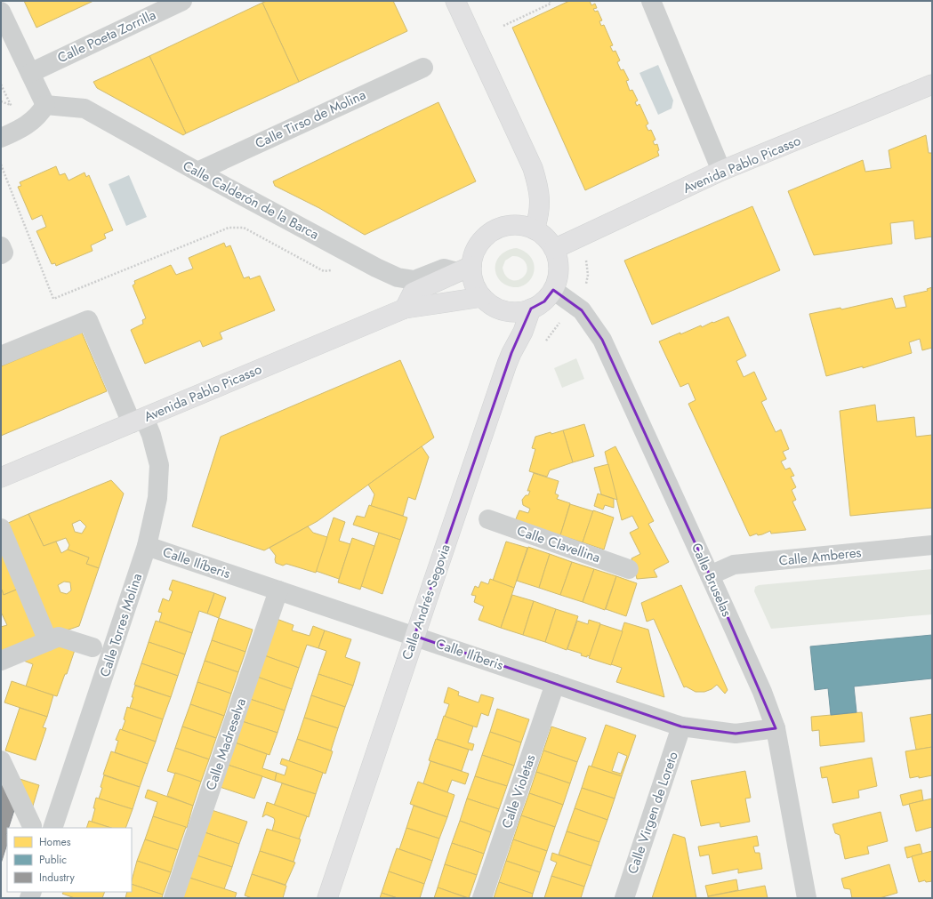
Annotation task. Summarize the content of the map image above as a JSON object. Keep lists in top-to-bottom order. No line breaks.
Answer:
{"streets":{"main road":["Avenida Pablo Picasso","Calle Andrés Segovia"],"street":["Calle Poeta Zorrilla","Calle Tirso de Molina","Calle Calderón de la Barca","Calle Clavellina","Calle Amberes","Calle Ilíberis","Calle Bruselas","Calle Torres Molina","Calle Madreselva","Calle Violetas","Calle Virgen de Loreto"]},"crossings":[["Calle Tirso de Molina","Calle Calderón de la Barca"],["Avenida Pablo Picasso","Calle Calderón de la Barca"],["Avenida Pablo Picasso","Calle Bruselas"],["Avenida Pablo Picasso","Calle Andrés Segovia"],["Avenida Pablo Picasso","Calle Torres Molina"],["Calle Calderón de la Barca","Calle Bruselas"],["Calle Calderón de la Barca","Calle Andrés Segovia"],["Calle Amberes","Calle Bruselas"],["Calle Ilíberis","Calle Bruselas"],["Calle Ilíberis","Calle Andrés Segovia"],["Calle Ilíberis","Calle Torres Molina"],["Calle Ilíberis","Calle Madreselva"],["Calle Ilíberis","Calle Violetas"],["Calle Ilíberis","Calle Virgen de Loreto"],["Calle Bruselas","Calle Andrés Segovia"]],"legend":["Homes","Public","Industry"]}
